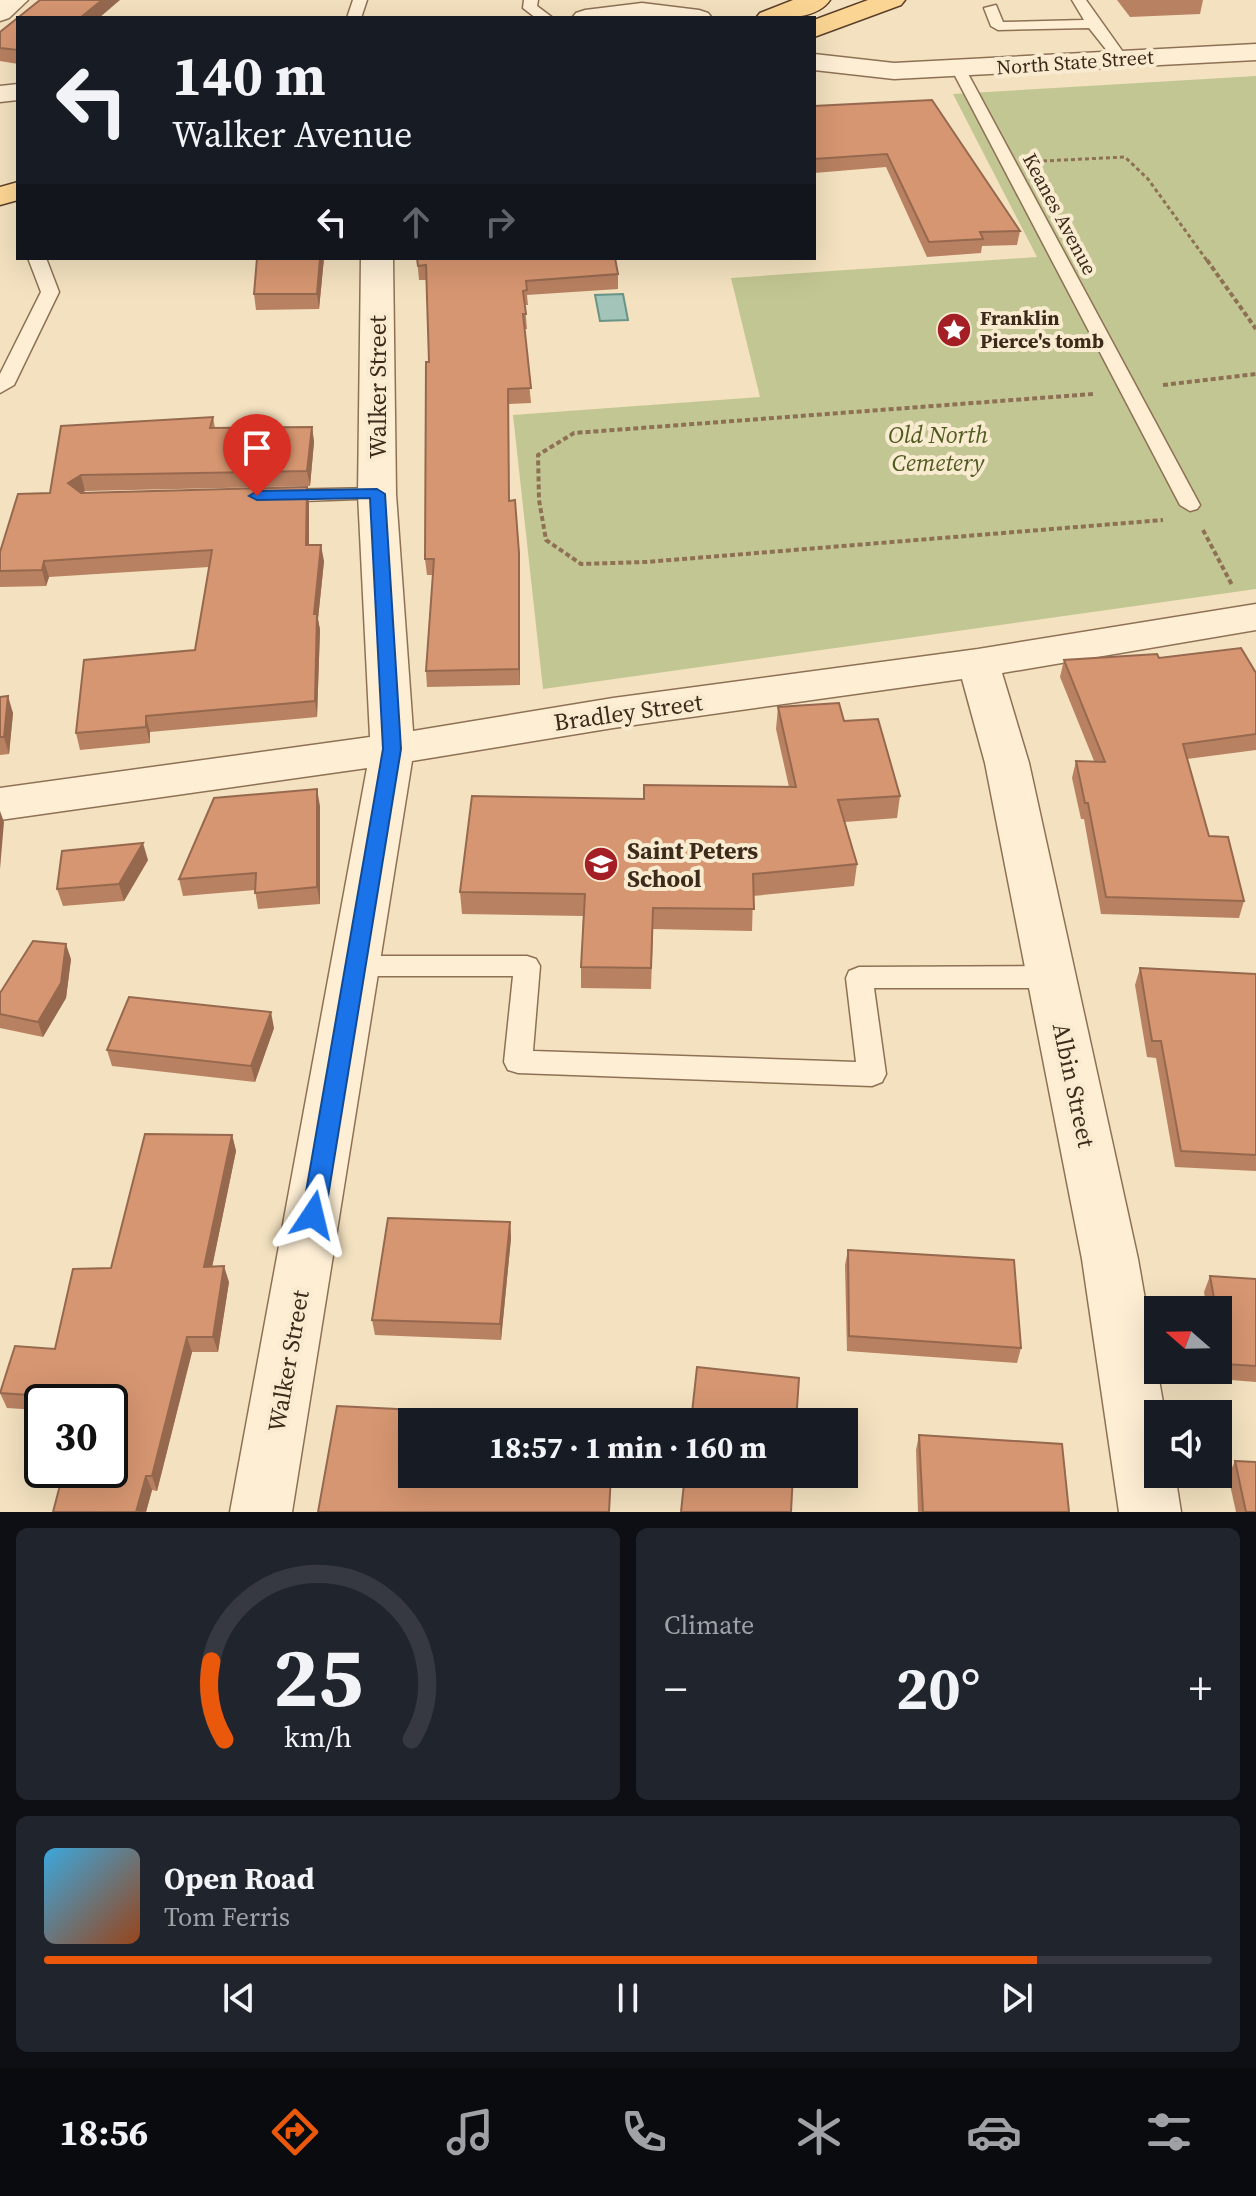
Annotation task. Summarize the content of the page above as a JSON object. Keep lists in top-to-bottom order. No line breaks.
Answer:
{"streets":{"street":["North State Street","Walker Street","Bradley Street","Albin Street"],"lane":["Keanes Avenue"]},"crossings":[["North State Street","Keanes Avenue"],["Walker Street","Bradley Street"],["Bradley Street","Albin Street"]],"parks":["Old North Cemetery"],"places":{"place":["Franklin Pierce's tomb"],"school or university":["Saint Peters School"]},"north":"left","page":{"turn":["140 m","Walker Avenue"],"limit":"30","trip":"18:57 · 1 min · 160 m","tile":"Climate","heat":["−","20°","+"],"song":["Open Road","Tom Ferris"],"tabs":"18:56","gauge":["25","km/h"]}}
